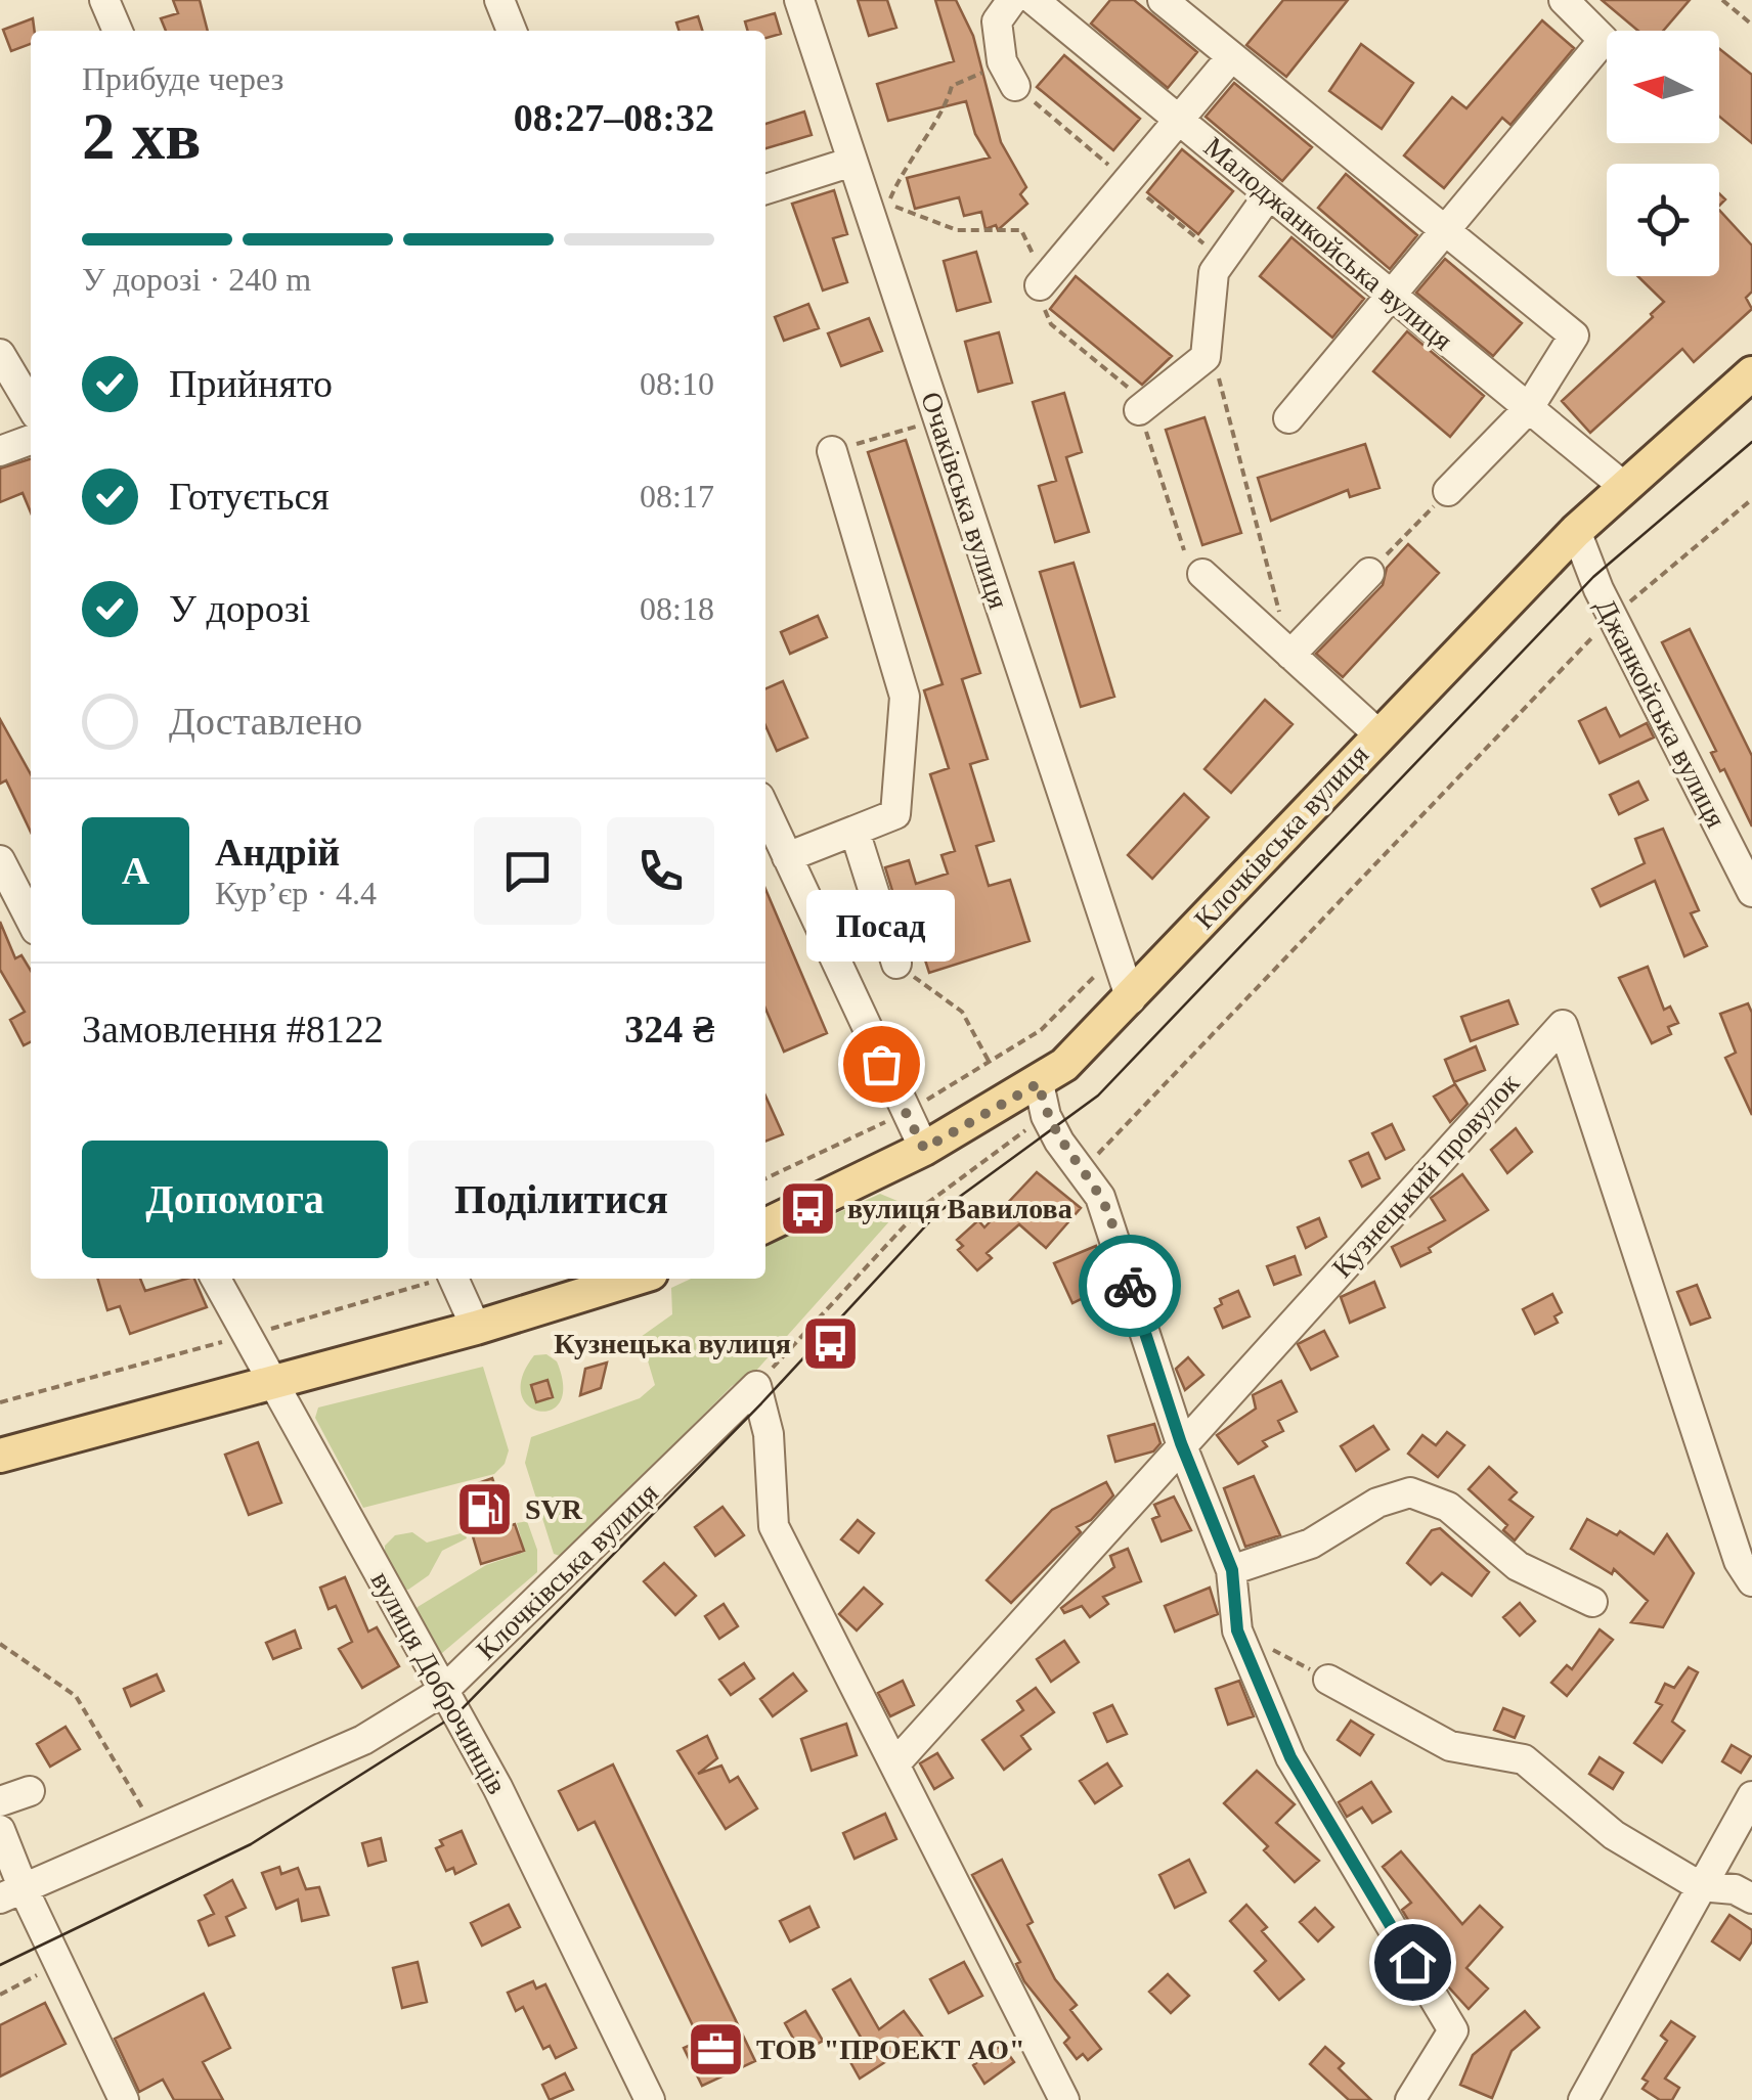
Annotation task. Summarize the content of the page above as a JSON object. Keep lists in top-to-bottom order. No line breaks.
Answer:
{"streets":{"main road":["Клочківська вулиця"],"street":["Малоджанкойська вулиця","Очаківська вулиця","Джанкойська вулиця","Кузнецький провулок","вулиця Доброчинців"]},"crossings":[["Малоджанкойська вулиця","Клочківська вулиця"],["Очаківська вулиця","Клочківська вулиця"],["Джанкойська вулиця","Клочківська вулиця"],["Клочківська вулиця","вулиця Доброчинців"]],"places":{"other":["Посад"],"bus stop":["вулиця Вавилова","Кузнецька вулиця"],"fuel station":["SVR"],"office":["ТОВ \"ПРОЕКТ АО\""]},"north":"left","page":{"heading":["2 хв","Прибуде через","08:27–08:32"],"panel":["Андрій","Кур’єр · 4.4","Замовлення #8122","324 ₴"],"bar":"У дорозі · 240 m","list":[["Прийнято","08:10"],["Готується","08:17"],["У дорозі","08:18"],"Доставлено"],"round":"А","bubble":"Посад","buttons":["Допомога","Поділитися"]}}
